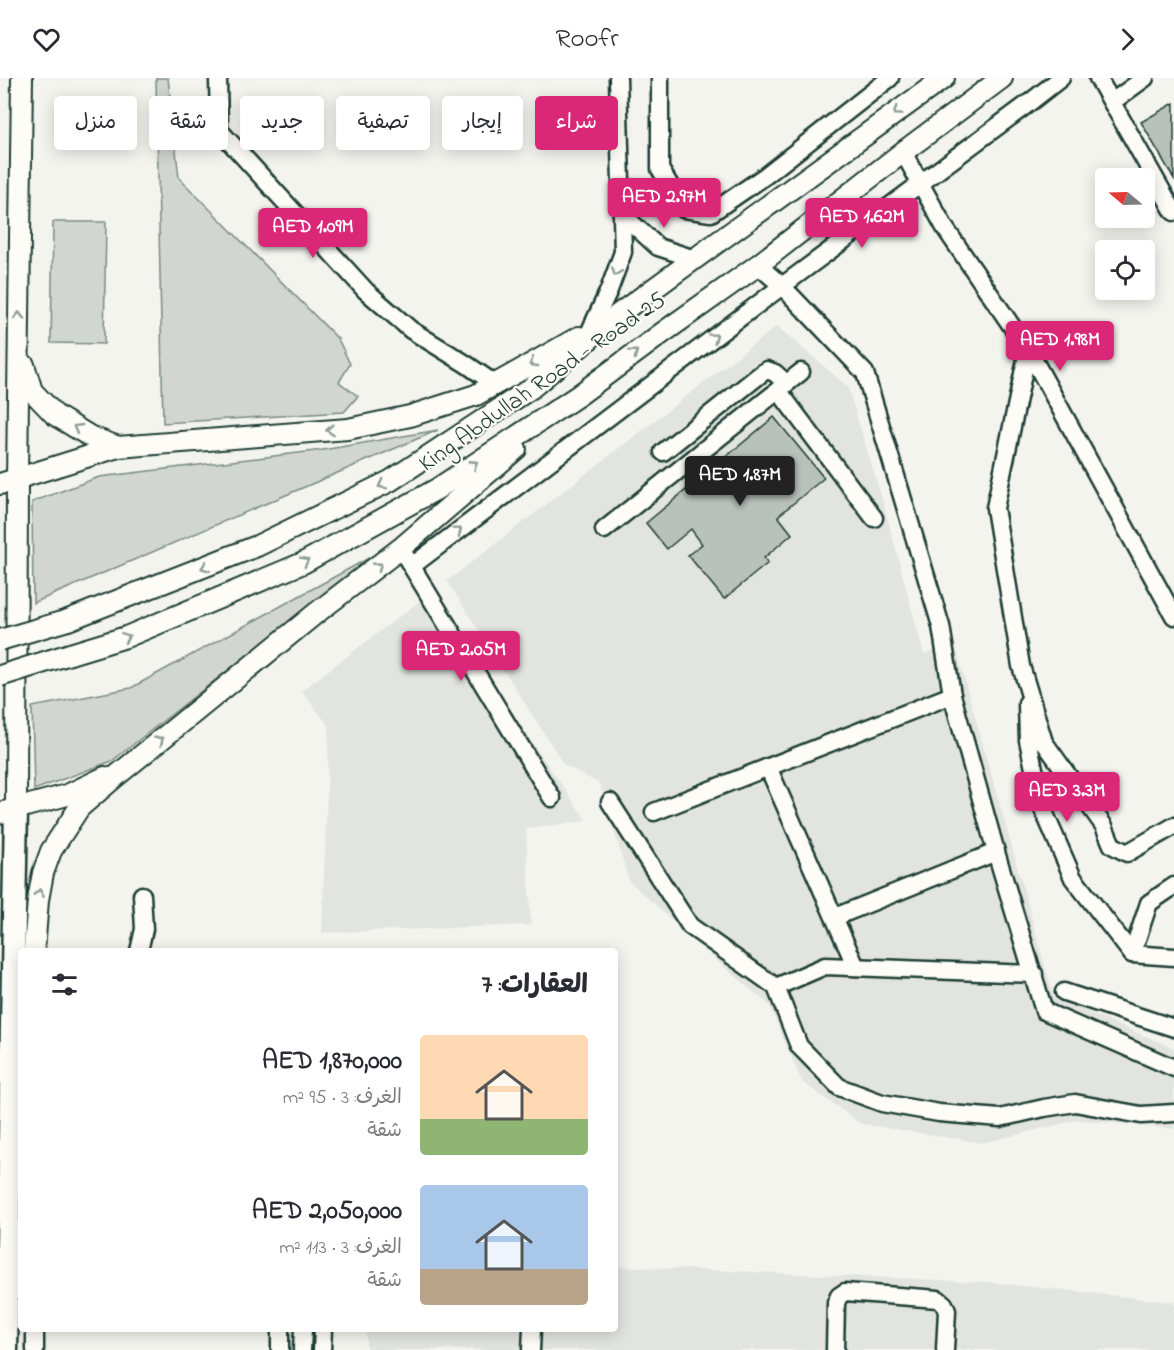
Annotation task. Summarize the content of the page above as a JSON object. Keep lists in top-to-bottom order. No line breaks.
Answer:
{"streets":{"main road":["King Abdullah Road - Road 25"]},"north":"left","page":{"header":"Roofr","chip":["شراء","إيجار","تصفية","جديد","شقة","منزل"],"price":["AED 2.97M","AED 1.62M","AED 1.09M","AED 1.98M","AED 1.87M","AED 2.05M","AED 3.3M"],"heading":"العقارات: 7","list":[{"name":"AED 1,870,000","note":"الغرف: 3 · 95 m² · شقة"},{"name":"AED 2,050,000","note":"الغرف: 3 · 113 m² · شقة"}]}}
